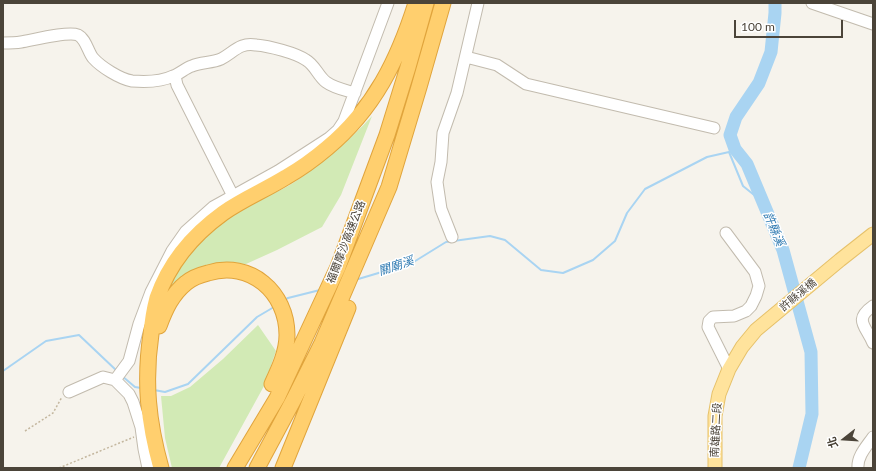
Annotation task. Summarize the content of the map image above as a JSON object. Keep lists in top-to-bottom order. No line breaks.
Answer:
{"streets":{"highway":["福爾摩沙高速公路"],"main road":["許縣溪橋","南雄路二段"]},"crossings":[["許縣溪橋","南雄路二段"]],"water":["許縣溪","關廟溪"],"scale_bar":"100 m","north":"left"}
